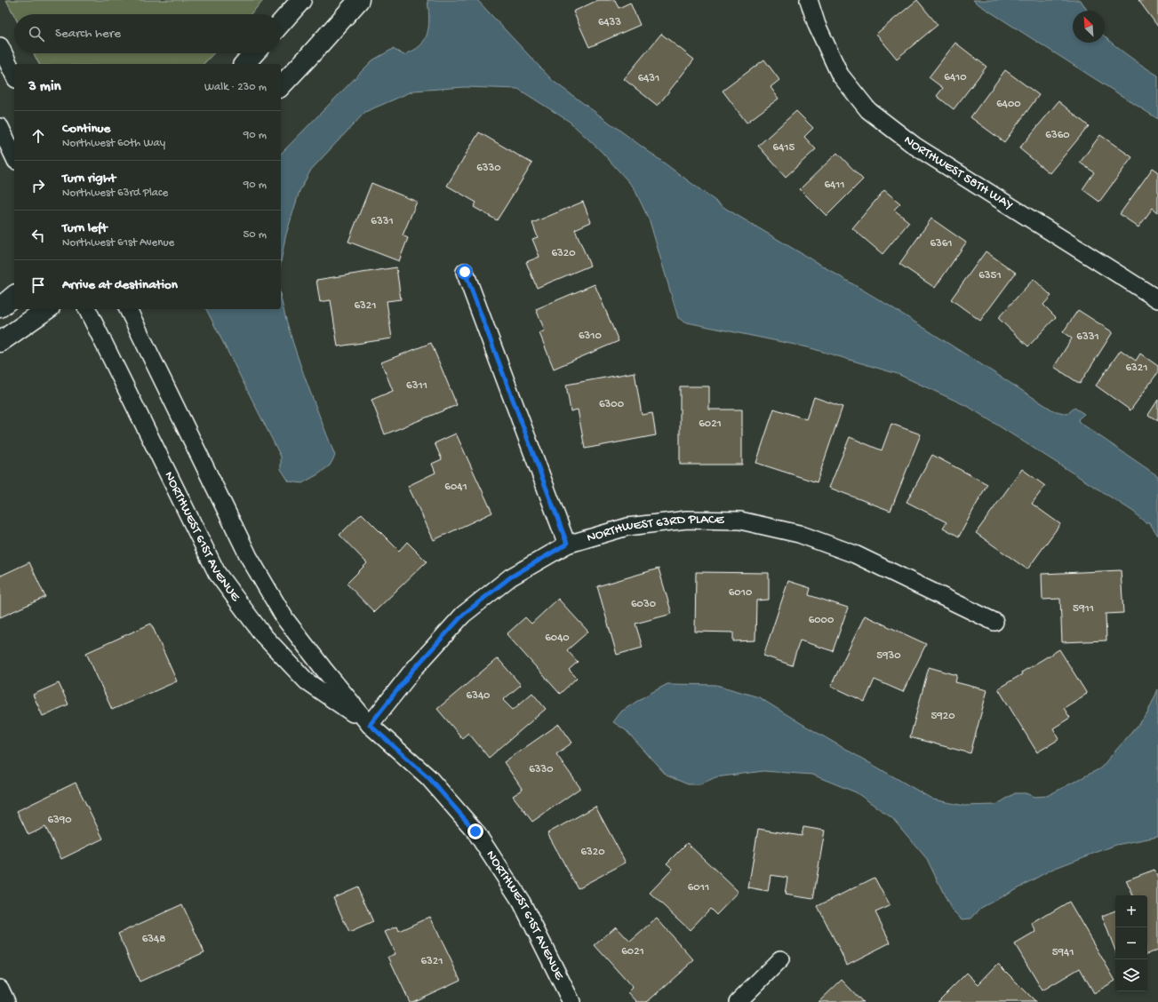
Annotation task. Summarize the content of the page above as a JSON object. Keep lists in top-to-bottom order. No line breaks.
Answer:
{"streets":{"street":["NORTHWEST 58TH WAY","NORTHWEST 63RD PLACE","NORTHWEST 61ST AVENUE"]},"crossings":[["NORTHWEST 63RD PLACE","NORTHWEST 61ST AVENUE"]],"house_numbers":["6433","6410","6431","6400","6360","6415","6330","6411","6331","6361","6320","6351","6321","6310","6331","6321","6311","6300","6021","6041","6010","6030","5911","6000","6040","5930","6340","5920","6330","6390","6320","6011","6348","6021","5941","6321"],"north":"top left","page":{"search":"Search here","heading":["3 min","Walk · 230 m"],"list":[["Continue","Northwest 60th Way","90 m"],["Turn right","Northwest 63rd Place","90 m"],["Turn left","Northwest 61st Avenue","50 m"],"Arrive at destination"],"map_buttons":["+","−"]}}
